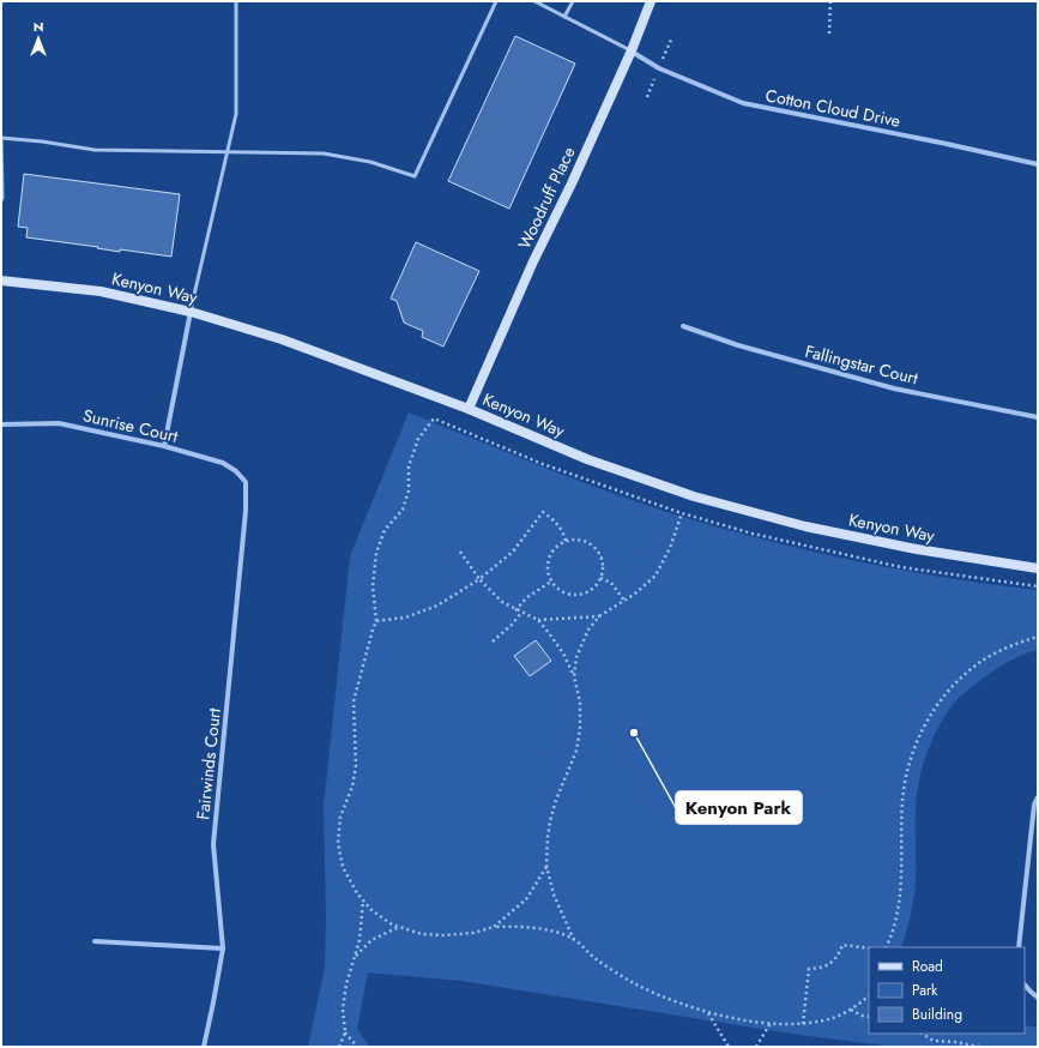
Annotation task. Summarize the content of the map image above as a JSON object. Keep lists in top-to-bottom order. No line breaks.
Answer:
{"streets":{"street":["Cotton Cloud Drive","Woodruff Place","Kenyon Way","Fallingstar Court","Sunrise Court","Fairwinds Court"]},"crossings":[["Cotton Cloud Drive","Woodruff Place"],["Woodruff Place","Kenyon Way"],["Sunrise Court","Fairwinds Court"]],"places":["Kenyon Park"],"legend":["Road","Park","Building"],"north":"top"}
